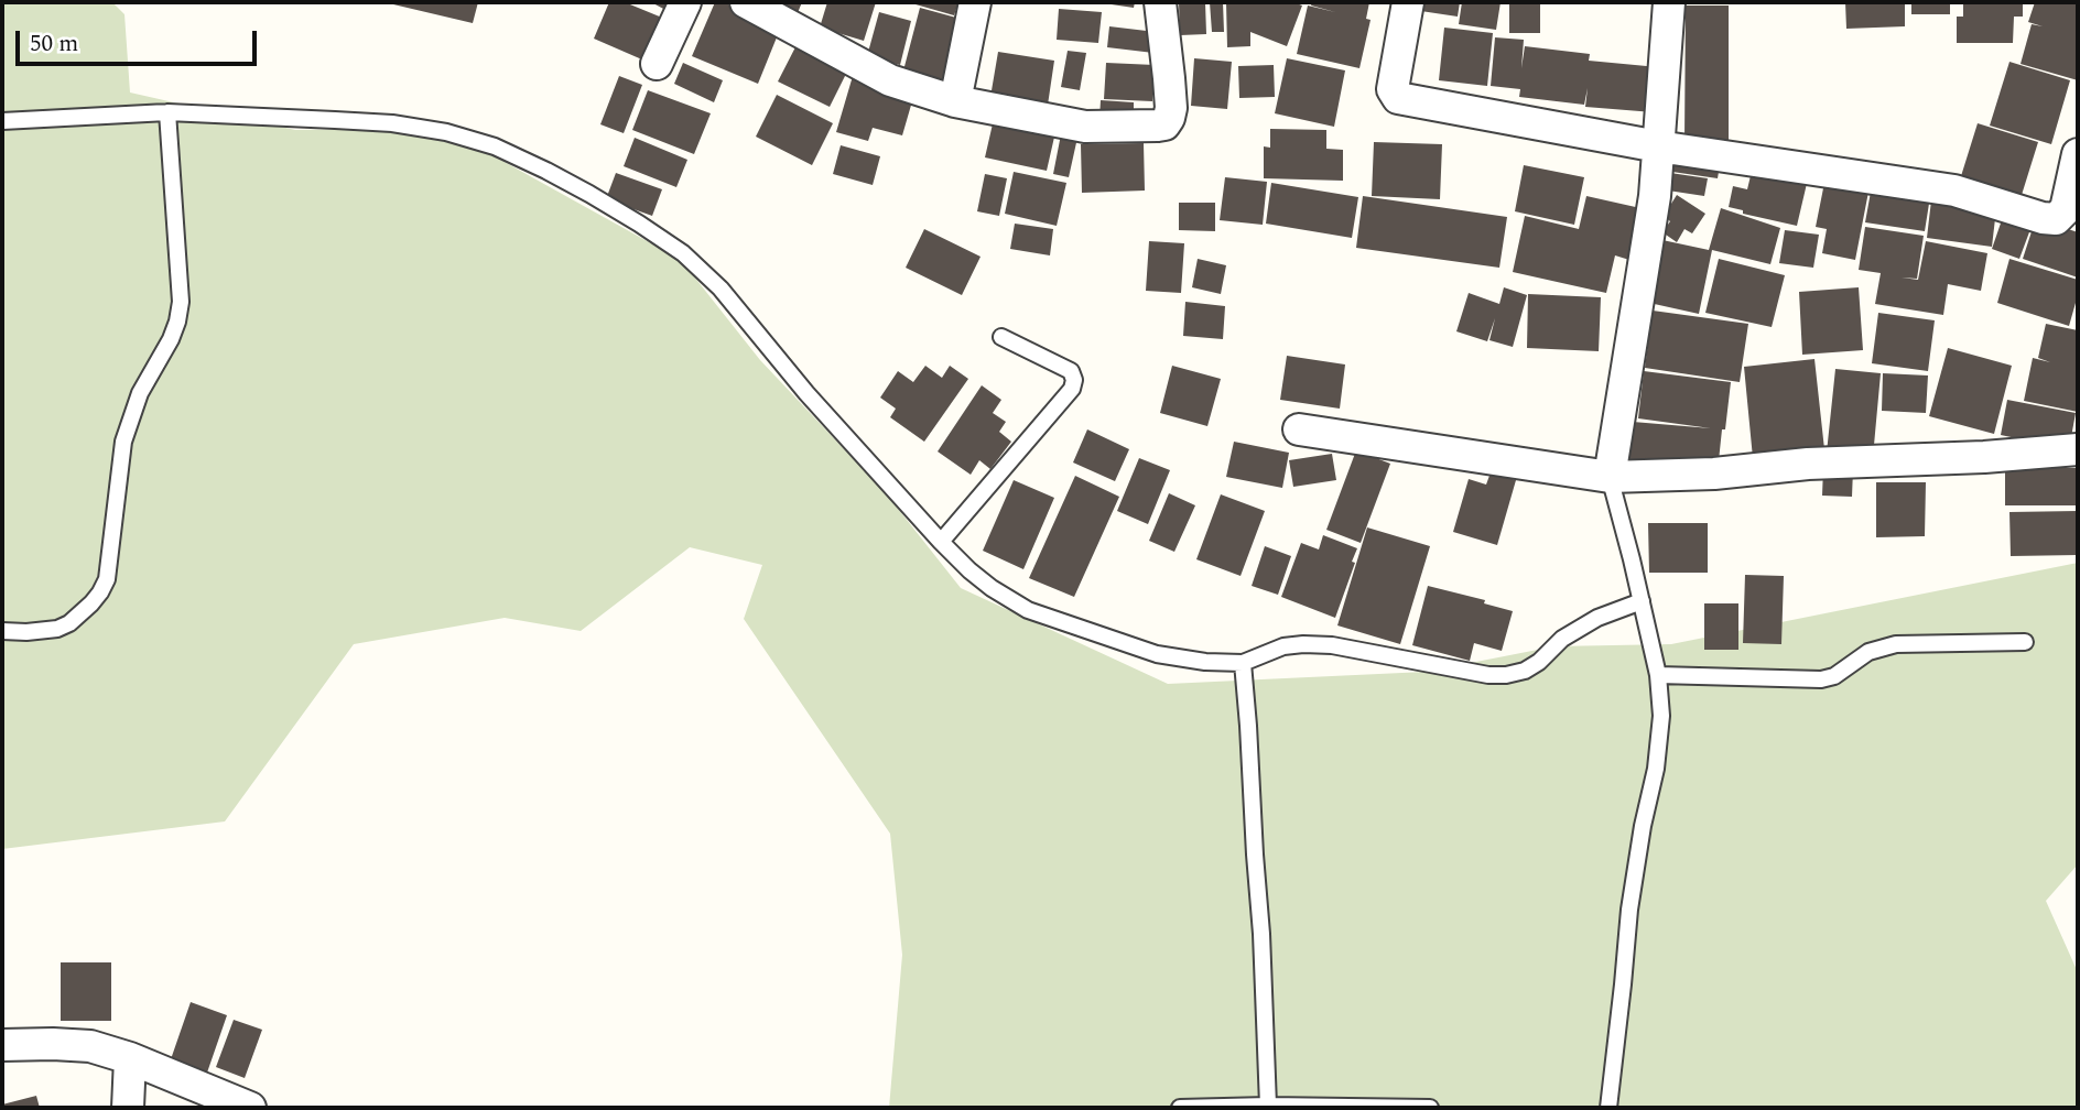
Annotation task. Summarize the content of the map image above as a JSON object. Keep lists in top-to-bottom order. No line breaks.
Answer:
{"scale_bar":"50 m"}
